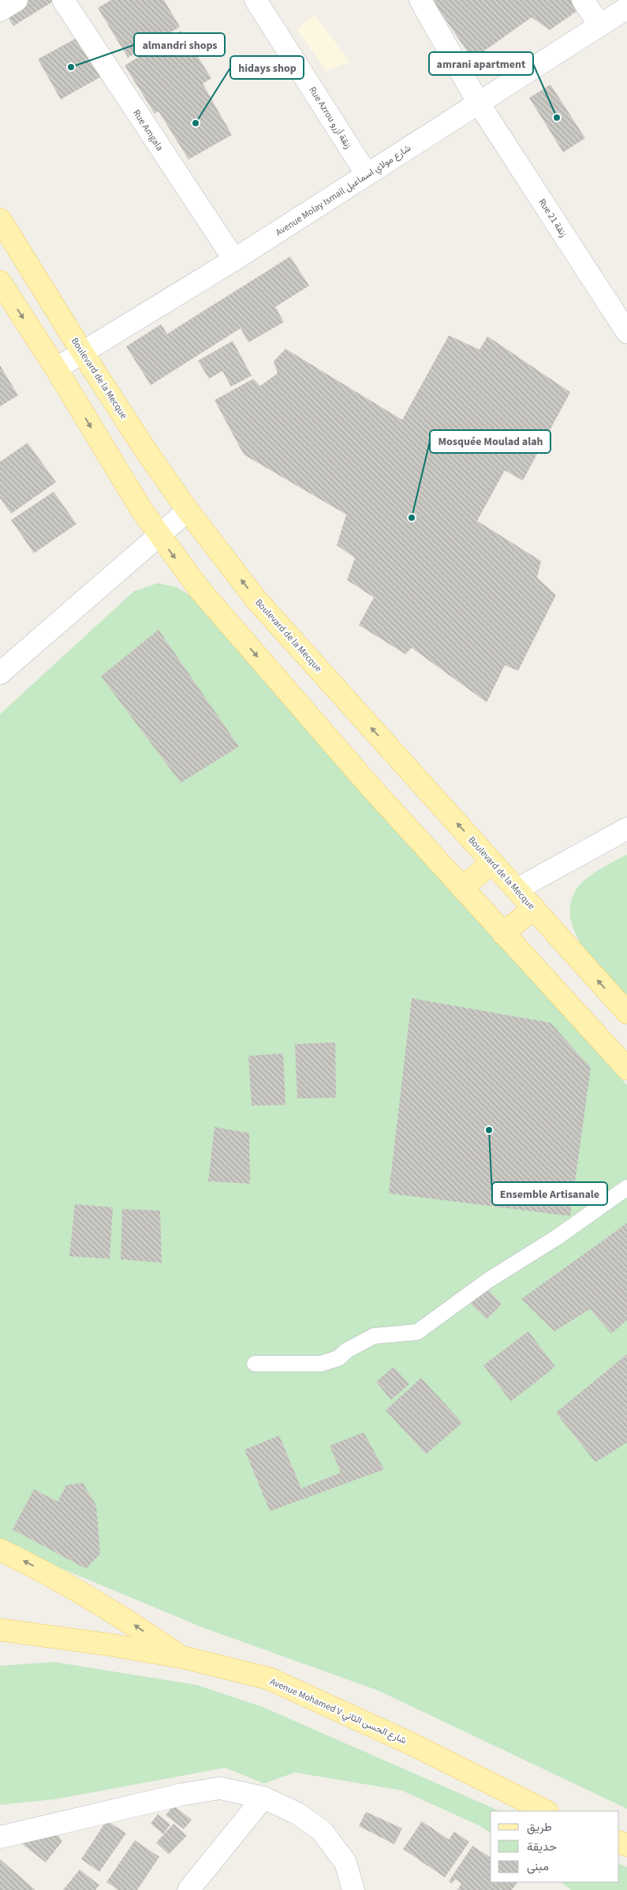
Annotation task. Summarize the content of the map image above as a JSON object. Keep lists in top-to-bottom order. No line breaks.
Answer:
{"streets":{"main road":["Boulevard de la Mecque","Avenue Mohamed V شارع الحسن الثاني"],"street":["Rue Azrou زنقة أزرو","Rue Amgala","Avenue Molay Ismail شارع مولاي اسماعيل","Rue 21 زنقة"]},"crossings":[["Rue Azrou زنقة أزرو","Avenue Molay Ismail شارع مولاي اسماعيل"],["Rue Amgala","Avenue Molay Ismail شارع مولاي اسماعيل"],["Avenue Molay Ismail شارع مولاي اسماعيل","Rue 21 زنقة"],["Avenue Molay Ismail شارع مولاي اسماعيل","Boulevard de la Mecque"]],"places":["almandri shops","amrani apartment","hidays shop","Mosquée Moulad alah","Ensemble Artisanale"],"legend":["طريق","حديقة","مبنى"]}
